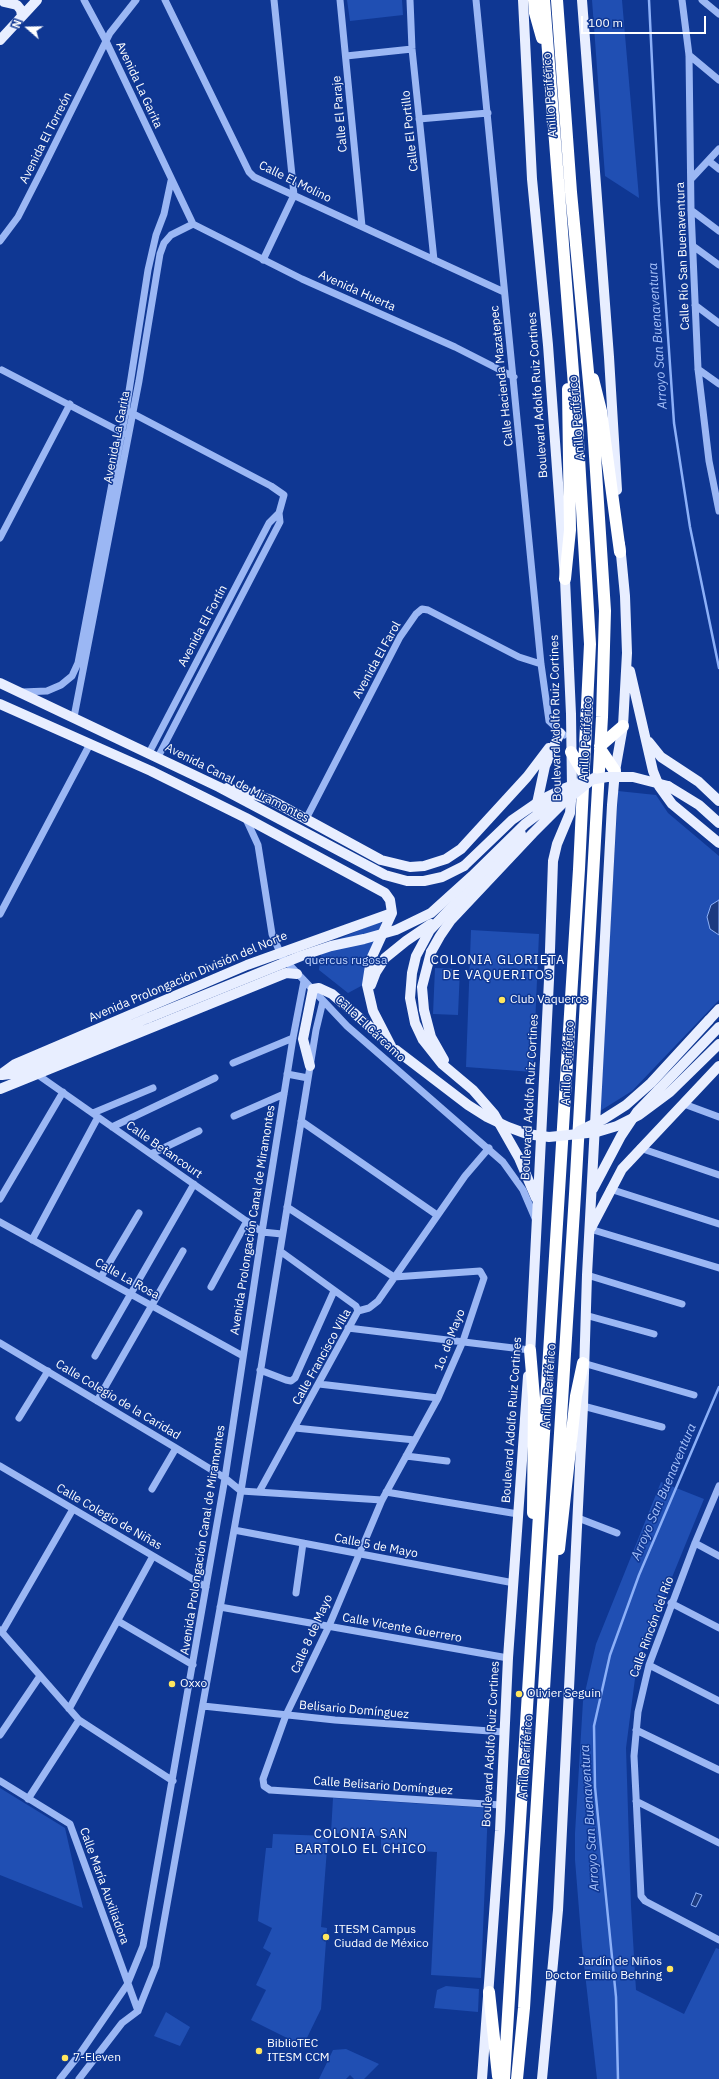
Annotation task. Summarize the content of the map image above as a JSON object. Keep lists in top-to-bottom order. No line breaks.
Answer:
{"streets":{"highway":["Anillo Periférico"],"main road":["Boulevard Adolfo Ruiz Cortines","Avenida Canal de Miramontes","Avenida Prolongación División del Norte"],"street":["Avenida La Garita","Calle El Paraje","Calle El Portillo","Avenida El Torreón","Calle El Molino","Calle Río San Buenaventura","Avenida Huerta","Calle Hacienda Mazatepec","Avenida El Fortín","Avenida El Farol","Calle El Cárcamo","Calle Betancourt","Avenida Prolongación Canal de Miramontes","Calle La Rosa","1o. de Mayo","Calle Francisco Villa","Calle Colegio de la Caridad","Calle Colegio de Niñas","Calle 5 de Mayo","Calle Rincón del Río","Calle Vicente Guerrero","Calle 8 de Mayo","Belisario Domínguez","Calle Belisario Domínguez","Calle María Auxiliadora"]},"crossings":[["Avenida La Garita","Avenida El Torreón"],["Avenida La Garita","Avenida Huerta"],["Avenida La Garita","Avenida El Fortín"],["Avenida La Garita","Avenida Canal de Miramontes"],["Anillo Periférico","Avenida Canal de Miramontes"],["Calle El Paraje","Calle El Molino"],["Calle El Portillo","Calle El Molino"],["Calle El Molino","Calle Hacienda Mazatepec"],["Avenida Huerta","Calle Hacienda Mazatepec"],["Calle Hacienda Mazatepec","Boulevard Adolfo Ruiz Cortines"],["Calle Hacienda Mazatepec","Avenida El Farol"],["Boulevard Adolfo Ruiz Cortines","Calle El Cárcamo"],["Boulevard Adolfo Ruiz Cortines","Calle 5 de Mayo"],["Boulevard Adolfo Ruiz Cortines","Calle Vicente Guerrero"],["Boulevard Adolfo Ruiz Cortines","Belisario Domínguez"],["Boulevard Adolfo Ruiz Cortines","Calle Belisario Domínguez"],["Avenida El Fortín","Avenida Canal de Miramontes"],["Avenida Prolongación División del Norte","Calle El Cárcamo"],["Calle El Cárcamo","Avenida Prolongación Canal de Miramontes"],["Calle El Cárcamo","Calle Francisco Villa"],["Calle Betancourt","Avenida Prolongación Canal de Miramontes"],["Avenida Prolongación Canal de Miramontes","Calle La Rosa"],["Avenida Prolongación Canal de Miramontes","Calle Colegio de la Caridad"],["Avenida Prolongación Canal de Miramontes","Calle Colegio de Niñas"],["Avenida Prolongación Canal de Miramontes","Calle María Auxiliadora"],["1o. de Mayo","Calle Francisco Villa"],["1o. de Mayo","Calle 8 de Mayo"],["Calle 5 de Mayo","Calle 8 de Mayo"],["Calle Vicente Guerrero","Calle 8 de Mayo"],["Calle 8 de Mayo","Belisario Domínguez"],["Calle 8 de Mayo","Calle Belisario Domínguez"]],"districts":["COLONIA GLORIETA DE VAQUERITOS","COLONIA SAN BARTOLO EL CHICO"],"water":["Arroyo San Buenaventura"],"parks":["quercus rugosa"],"places":["Club Vaqueros","Oxxo","Olivier Seguin","ITESM Campus Ciudad de México","Jardín de Niños Doctor Emilio Behring","BiblioTEC ITESM CCM","7-Eleven"],"scale_bar":"100 m","north":"left"}
